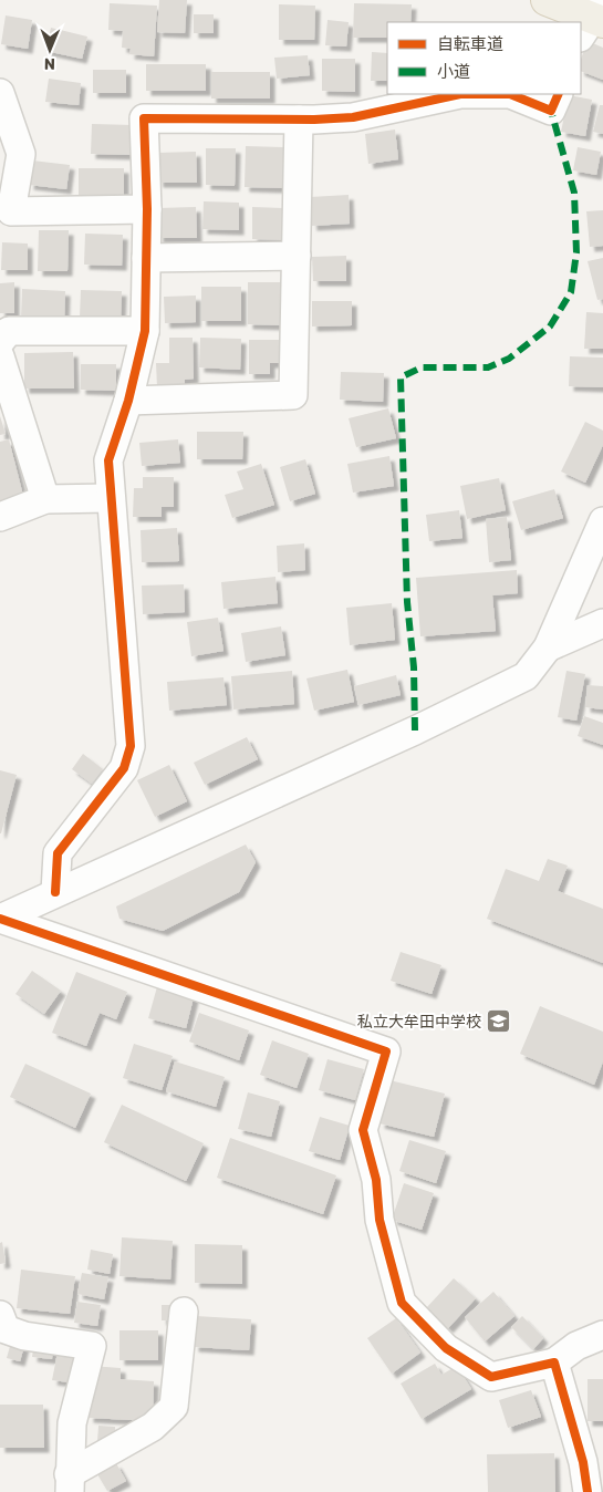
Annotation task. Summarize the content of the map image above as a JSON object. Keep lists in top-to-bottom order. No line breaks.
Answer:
{"places":{"school or university":["私立大牟田中学校"]},"legend":["自転車道","小道"],"north":"bottom"}
